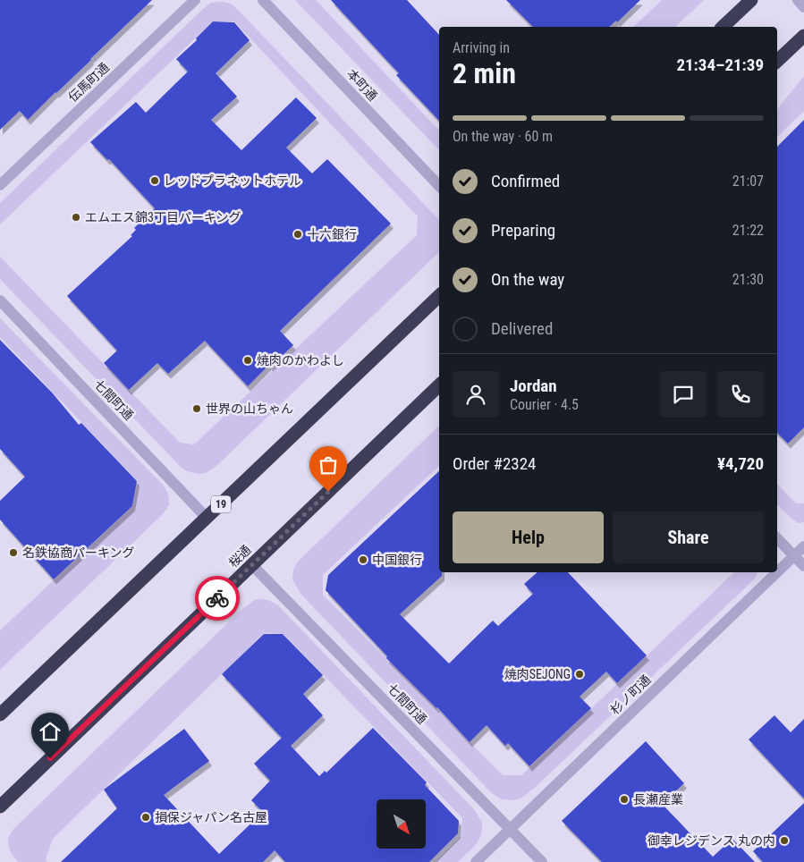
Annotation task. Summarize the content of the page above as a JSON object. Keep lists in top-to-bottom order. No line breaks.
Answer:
{"streets":{"highway":["19","桜通"],"street":["伝馬町通","本町通","七間町通","杉ノ町通"]},"crossings":[["七間町通","19"],["七間町通","桜通"],["七間町通","杉ノ町通"]],"places":["レッドプラネットホテル","エムエス錦3丁目パーキング","十六銀行","焼肉のかわよし","世界の山ちゃん","名鉄協商パーキング","中国銀行","焼肉SEJONG","長瀬産業","損保ジャパン名古屋","御幸レジデンス 丸の内"],"north":"bottom right","page":{"heading":["2 min","Arriving in","21:34–21:39"],"panel":["Jordan","Courier · 4.5","Order #2324","¥4,720"],"bar":"On the way · 60 m","list":[["Confirmed","21:07"],["Preparing","21:22"],["On the way","21:30"],"Delivered"],"buttons":["Help","Share"]}}
